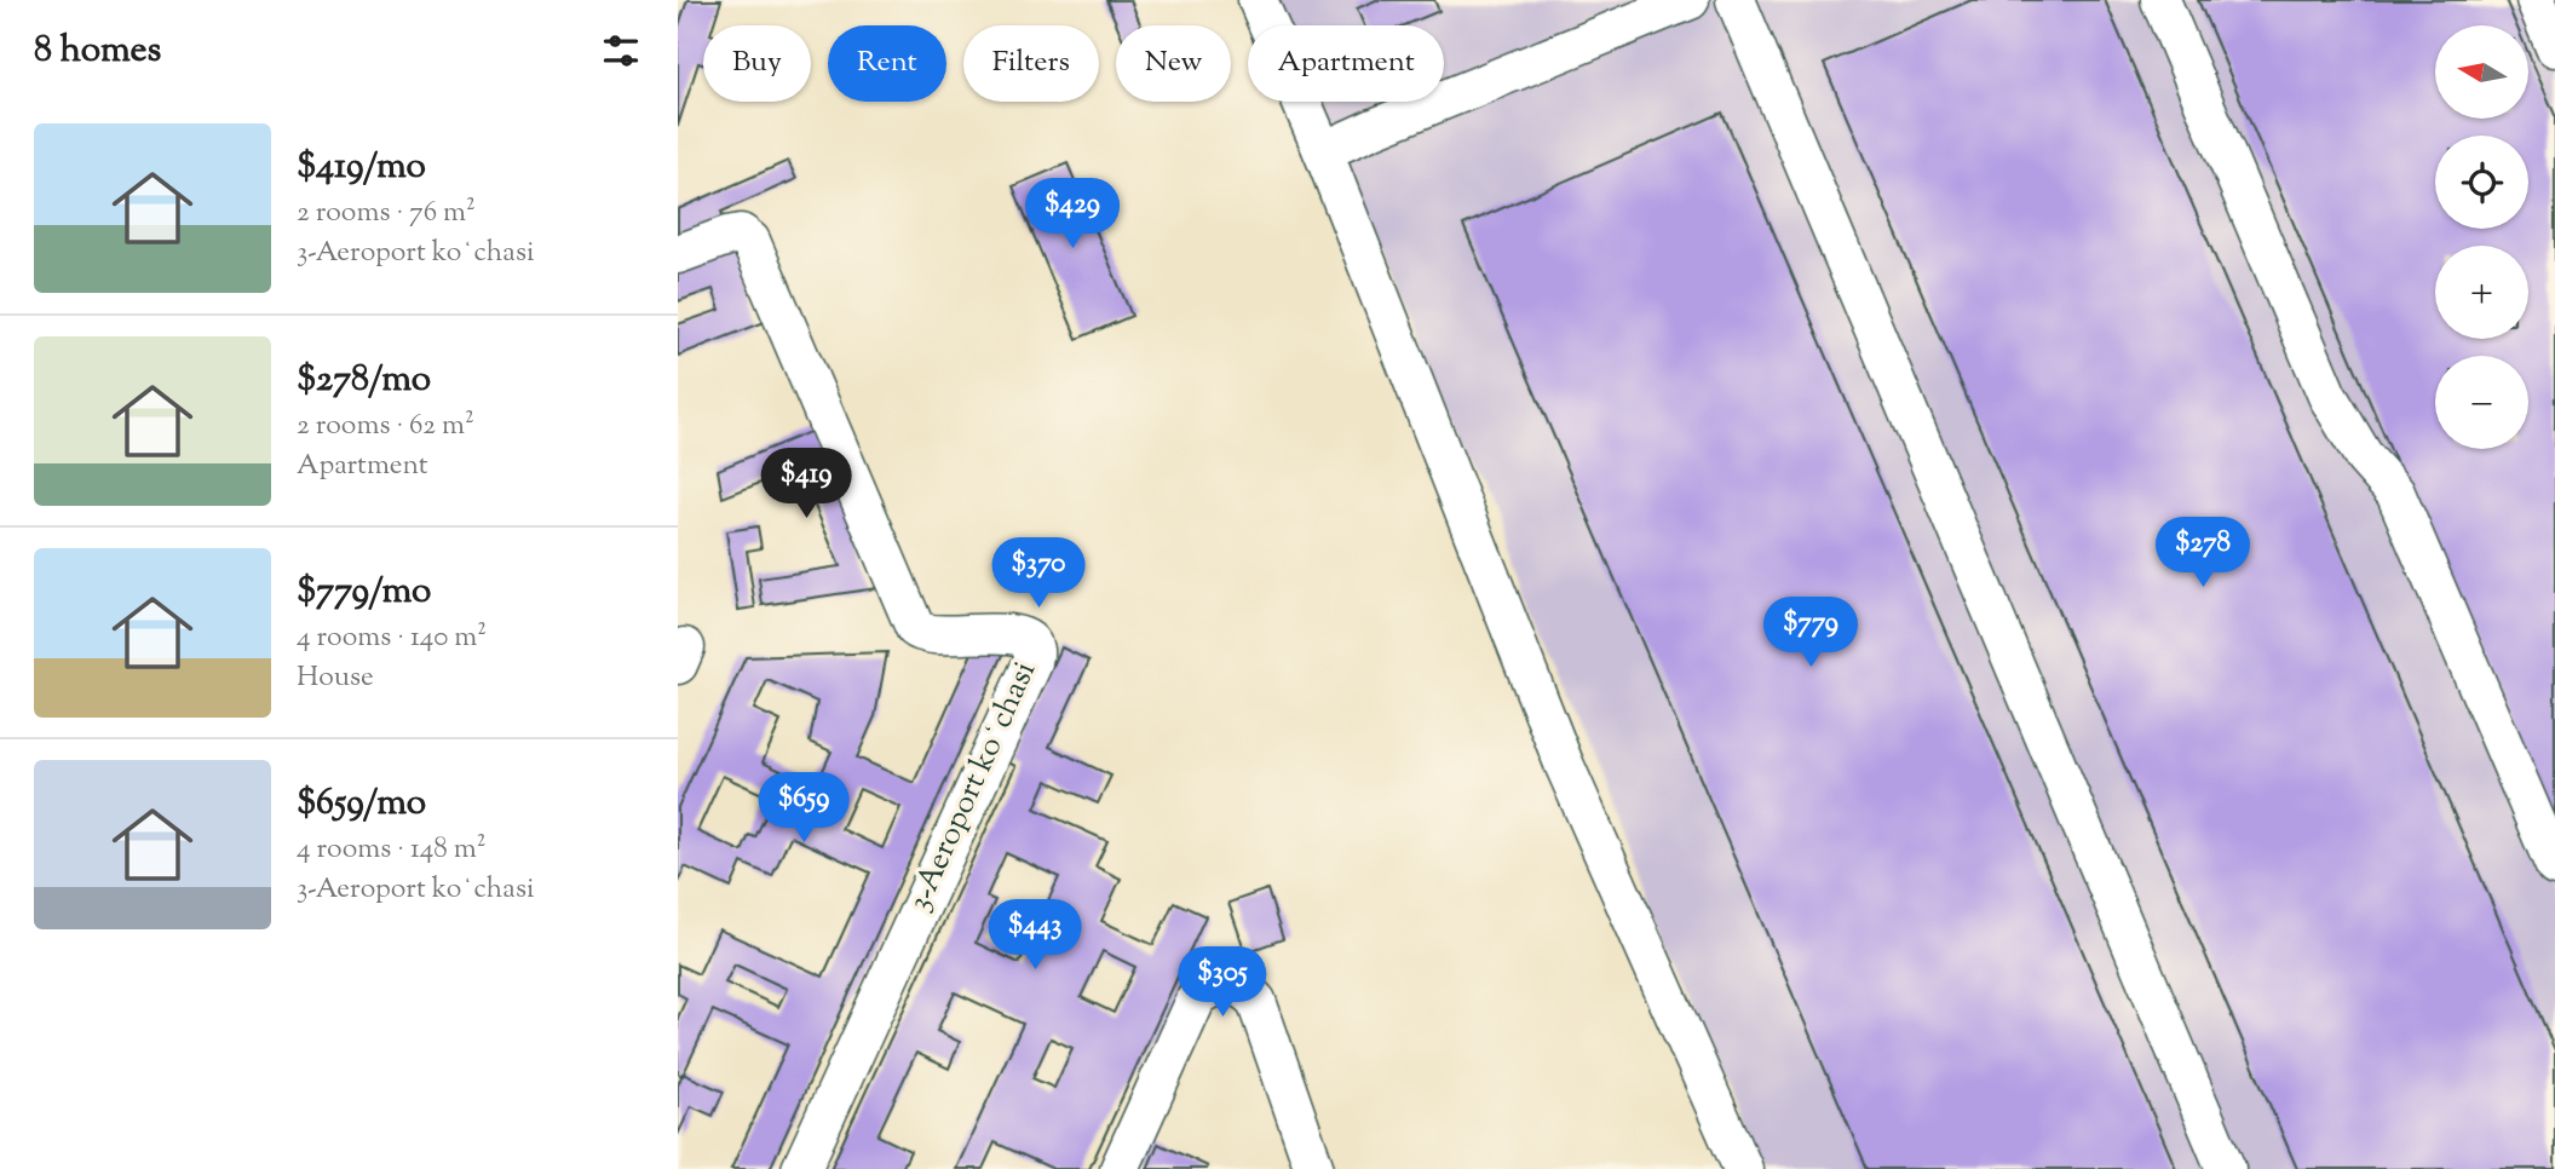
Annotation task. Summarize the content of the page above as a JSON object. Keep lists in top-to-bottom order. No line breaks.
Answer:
{"streets":{"street":["3-Aeroport koʻchasi"]},"north":"left","page":{"heading":"8 homes","map_buttons":["+","−"],"chip":["Buy","Rent","Filters","New","Apartment"],"list":[{"name":"$419/mo","note":"2 rooms · 76 m² · 3-Aeroport koʻchasi"},{"name":"$278/mo","note":"2 rooms · 62 m² · Apartment"},{"name":"$779/mo","note":"4 rooms · 140 m² · House"},{"name":"$659/mo","note":"4 rooms · 148 m² · 3-Aeroport koʻchasi"}],"price":["$429","$419","$278","$370","$779","$659","$443","$305"]}}
